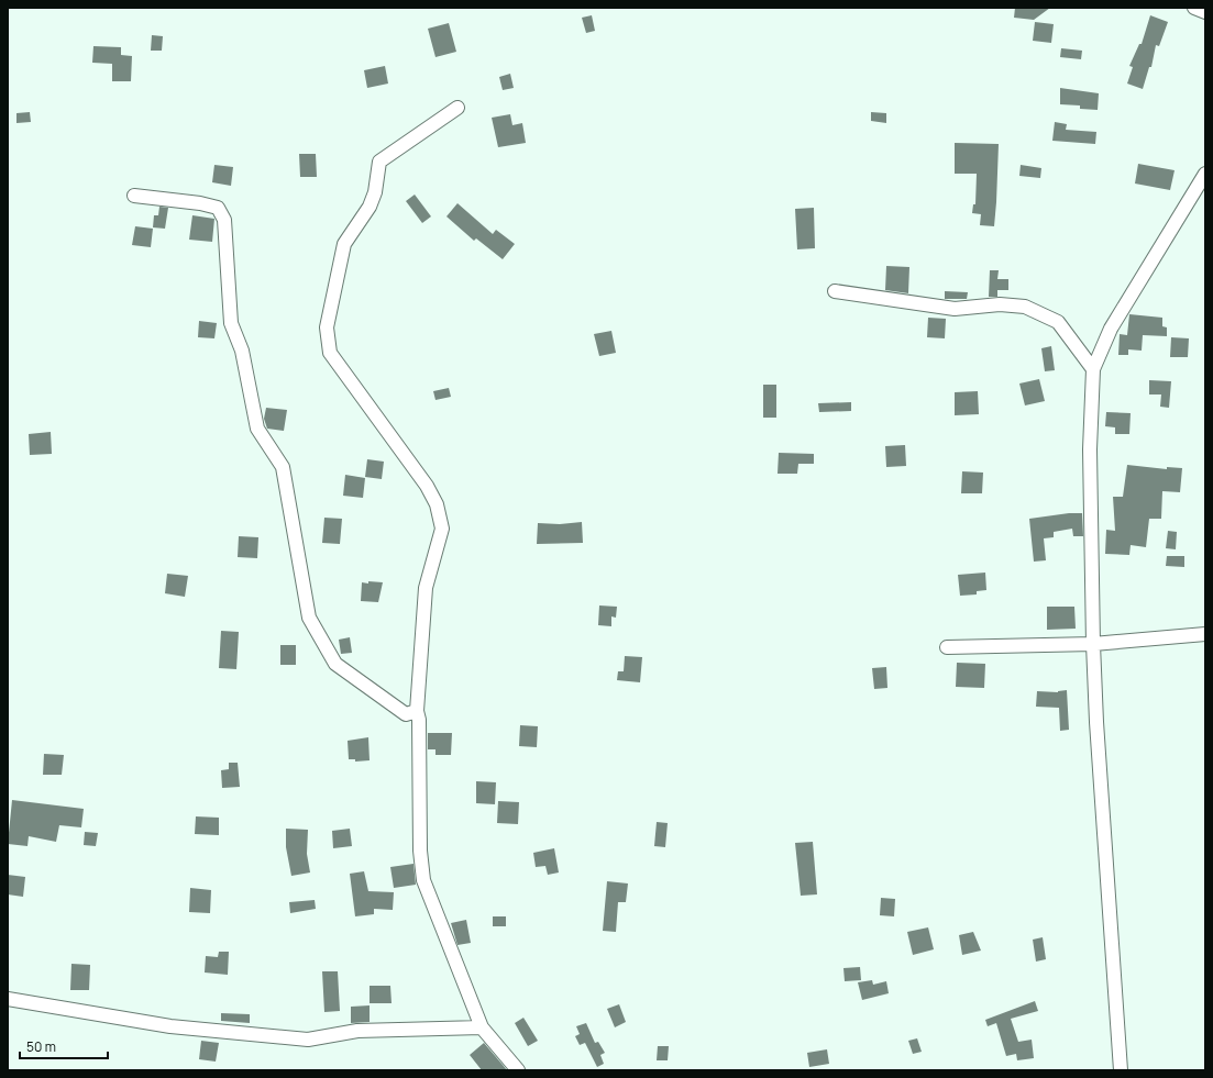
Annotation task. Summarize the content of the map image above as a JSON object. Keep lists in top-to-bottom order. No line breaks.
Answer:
{"scale_bar":"50 m"}
